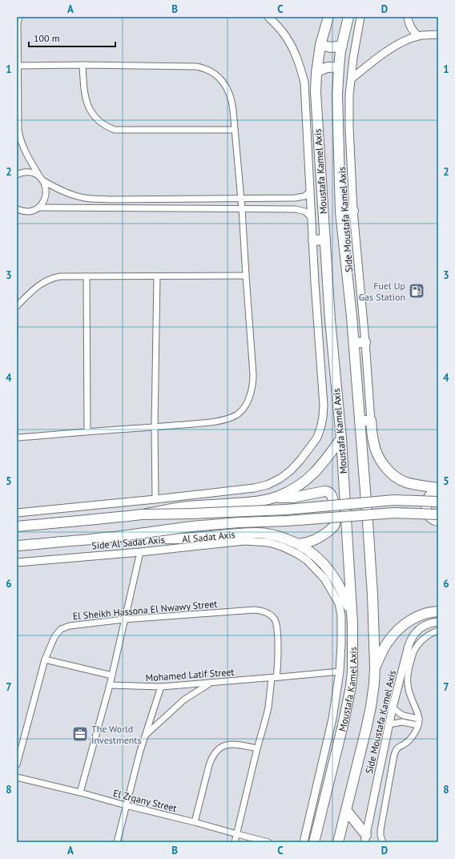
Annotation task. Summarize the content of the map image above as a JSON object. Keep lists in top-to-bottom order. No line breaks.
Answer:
{"streets":{"main road":["Moustafa Kamel Axis","Al Sadat Axis"],"street":["Side Moustafa Kamel Axis","Side Al Sadat Axis","El Sheikh Hassona El Nwawy Street","Mohamed Latif Street","El Zrqany Street"]},"crossings":[["Moustafa Kamel Axis","Al Sadat Axis"],["Side Al Sadat Axis","Mohamed Latif Street"],["El Sheikh Hassona El Nwawy Street","Mohamed Latif Street"],["El Sheikh Hassona El Nwawy Street","El Zrqany Street"]],"places":{"fuel station":["Fuel Up Gas Station"],"office":["The World Investments"]},"scale_bar":"100 m","grid":{"columns":["A","B","C","D"],"rows":["1","2","3","4","5","6","7","8"]}}
